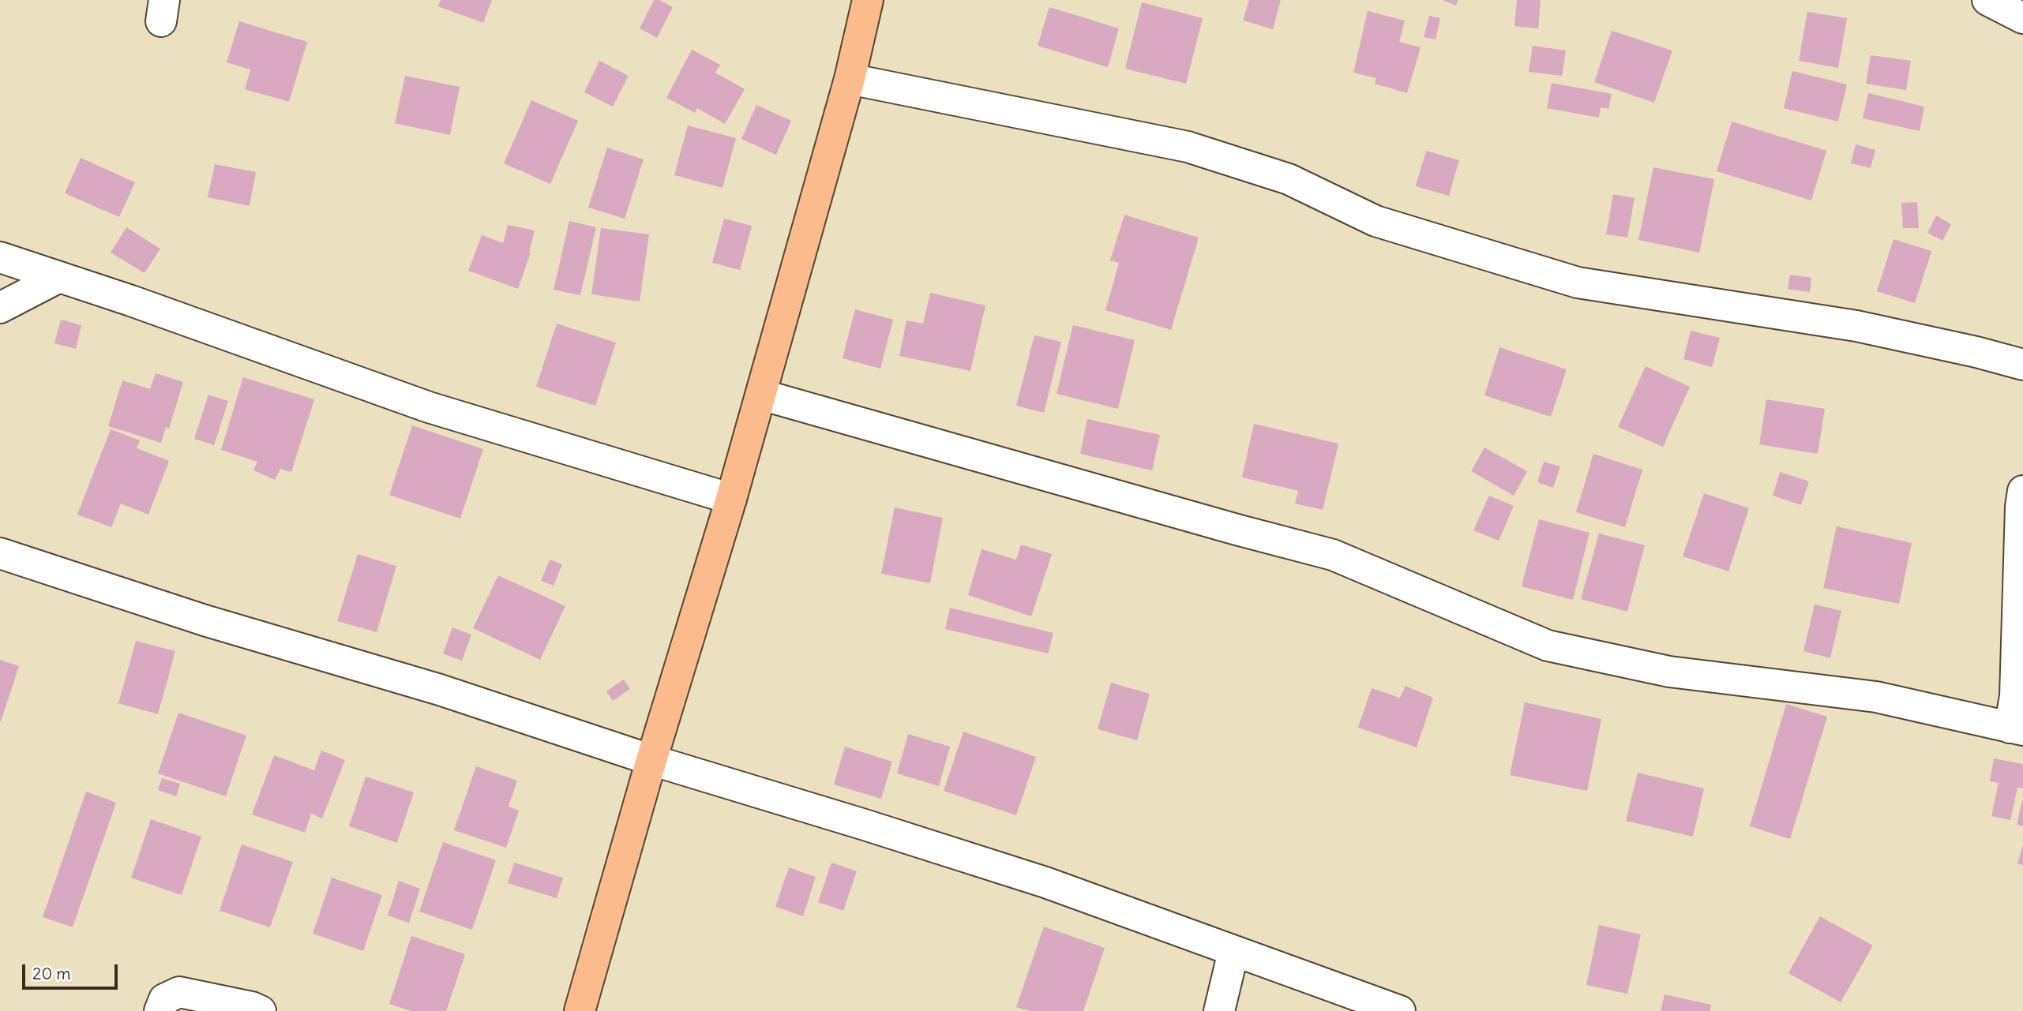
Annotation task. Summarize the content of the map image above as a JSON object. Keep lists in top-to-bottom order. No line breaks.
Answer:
{"scale_bar":"20 m"}
